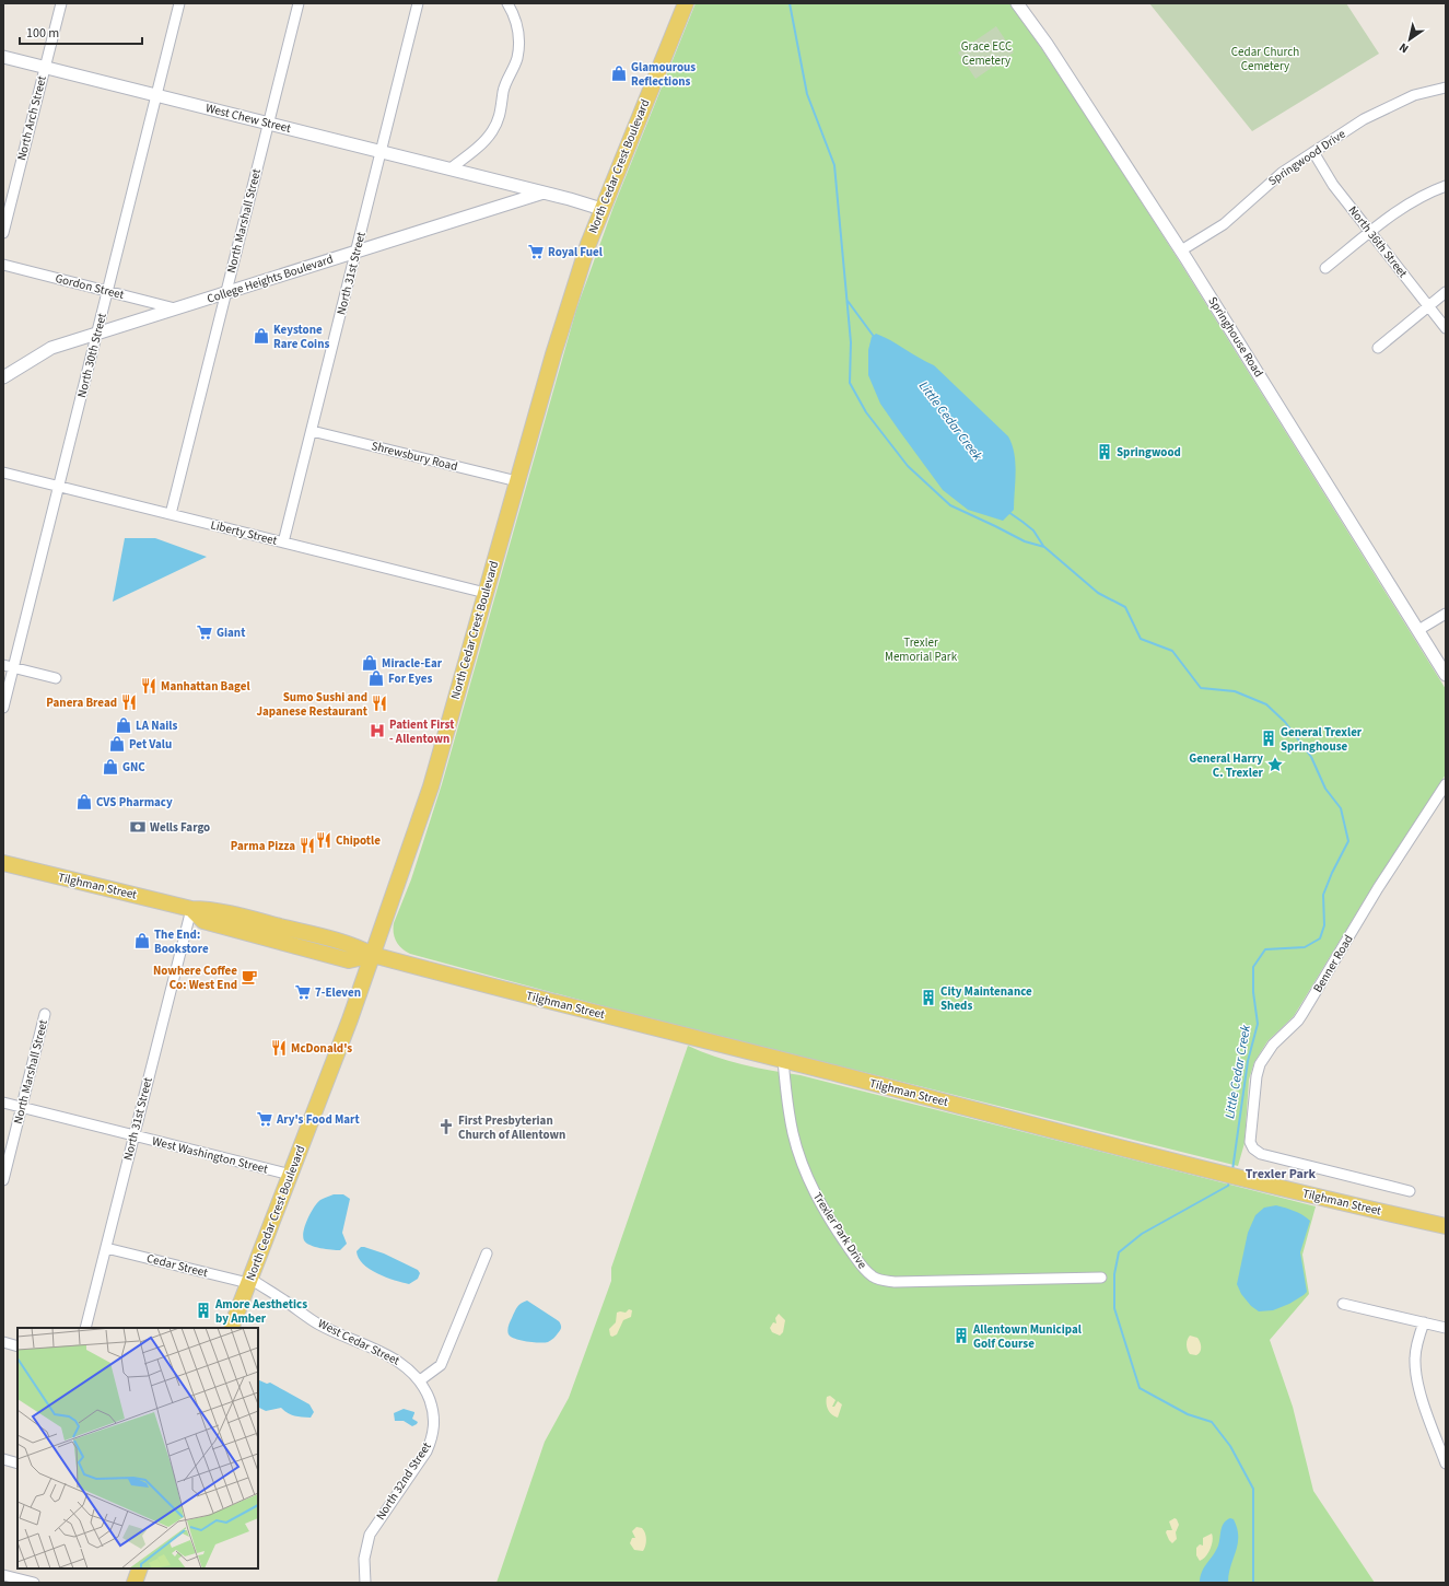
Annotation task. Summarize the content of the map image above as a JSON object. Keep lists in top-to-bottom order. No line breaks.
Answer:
{"streets":{"main road":["North Cedar Crest Boulevard","Tilghman Street"],"street":["North Arch Street","West Chew Street","Springwood Drive","North Marshall Street","North 36th Street","North 31st Street","College Heights Boulevard","Gordon Street","Springhouse Road","North 30th Street","Shrewsbury Road","Liberty Street","Benner Road","West Washington Street","Trexler Park Drive","Cedar Street","West Cedar Street","North 32nd Street"]},"crossings":[["North Arch Street","West Chew Street"],["West Chew Street","North Cedar Crest Boulevard"],["West Chew Street","North Marshall Street"],["West Chew Street","North 31st Street"],["West Chew Street","College Heights Boulevard"],["West Chew Street","North 30th Street"],["Springwood Drive","North 36th Street"],["Springwood Drive","Springhouse Road"],["North Cedar Crest Boulevard","Shrewsbury Road"],["North Cedar Crest Boulevard","Liberty Street"],["North Cedar Crest Boulevard","Tilghman Street"],["North Cedar Crest Boulevard","West Washington Street"],["North Cedar Crest Boulevard","Cedar Street"],["North Cedar Crest Boulevard","West Cedar Street"],["North Marshall Street","College Heights Boulevard"],["North Marshall Street","Liberty Street"],["North Marshall Street","West Washington Street"],["North 31st Street","College Heights Boulevard"],["North 31st Street","Shrewsbury Road"],["North 31st Street","Liberty Street"],["North 31st Street","Tilghman Street"],["North 31st Street","West Washington Street"],["North 31st Street","Cedar Street"],["College Heights Boulevard","Gordon Street"],["College Heights Boulevard","North 30th Street"],["Gordon Street","North 30th Street"],["North 30th Street","Liberty Street"],["Tilghman Street","Trexler Park Drive"],["Cedar Street","West Cedar Street"],["West Cedar Street","North 32nd Street"]],"districts":["Trexler Park"],"water":["Little Cedar Creek"],"parks":["Grace ECC Cemetery","Cedar Church Cemetery","Trexler Memorial Park"],"places":{"shop":["Glamourous Reflections","Keystone Rare Coins","Miracle-Ear","For Eyes","LA Nails","Pet Valu","GNC","CVS Pharmacy","The End: Bookstore"],"supermarket":["Royal Fuel","Giant","7-Eleven","Ary's Food Mart"],"building":["Springwood","General Trexler Springhouse","City Maintenance Sheds","Amore Aesthetics by Amber","Allentown Municipal Golf Course"],"restaurant":["Manhattan Bagel","Panera Bread","Sumo Sushi and Japanese Restaurant","Chipotle","Parma Pizza","McDonald's"],"hospital":["Patient First - Allentown"],"place":["General Harry C. Trexler"],"bank":["Wells Fargo"],"cafe":["Nowhere Coffee Co: West End"],"church":["First Presbyterian Church of Allentown"]},"scale_bar":"100 m","north":"bottom left"}
